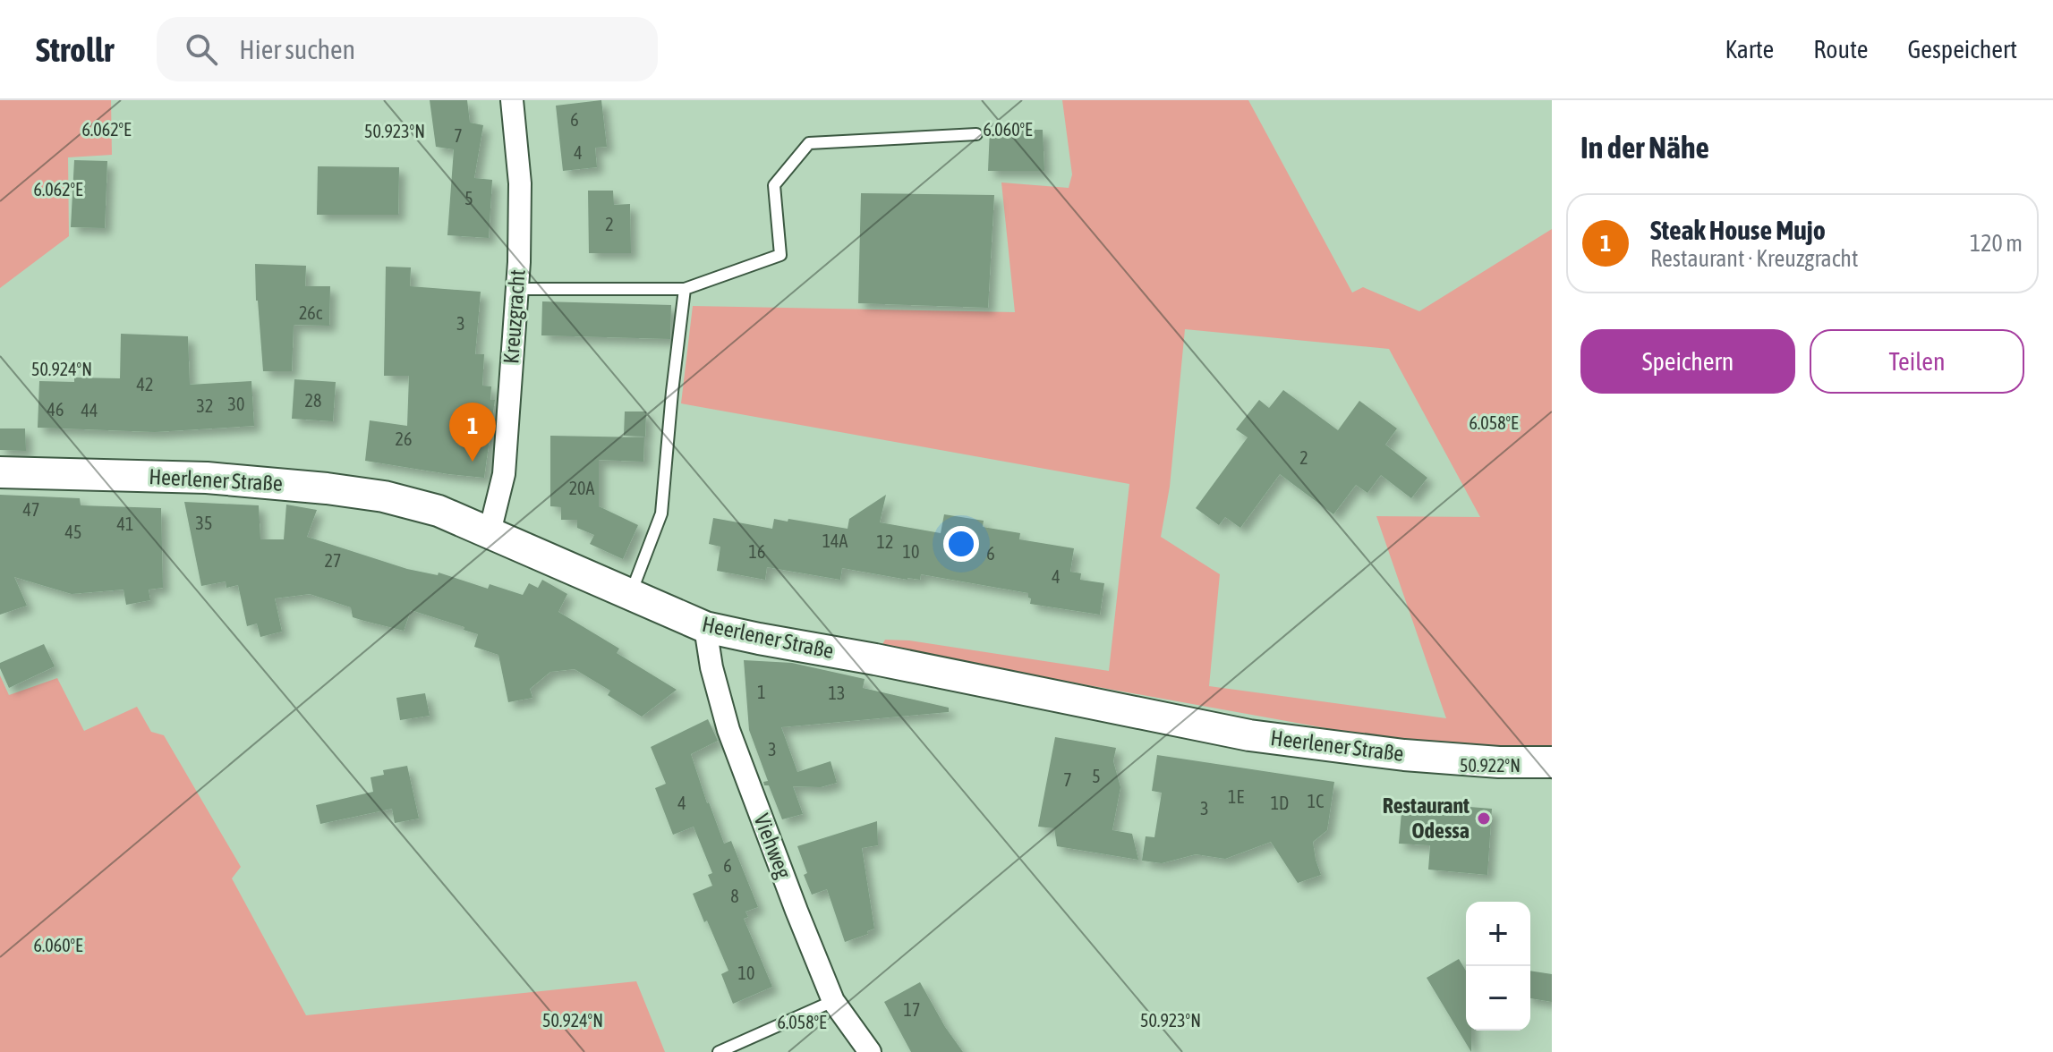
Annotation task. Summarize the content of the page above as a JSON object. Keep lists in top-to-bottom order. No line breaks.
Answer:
{"streets":{"main road":["Heerlener Straße"],"street":["Kreuzgracht","Viehweg"]},"crossings":[["Kreuzgracht","Heerlener Straße"],["Heerlener Straße","Viehweg"]],"places":["Restaurant Odessa"],"house_numbers":["6","7","4","5","2","26c","3","42","28","30","32","46","44","26","2","20A","47","35","41","45","14A","12","16","10","6","27","4","1","13","3","5","7","1E","1C","4","1D","3","6","8","10","17"],"page":{"header":"Strollr","search":"Hier suchen","nav":["Karte","Route","Gespeichert"],"heading":"In der Nähe","list":[{"mark":"1","name":"Steak House Mujo","note":"Restaurant · Kreuzgracht","value":"120 m"}],"buttons":["Speichern","Teilen"],"pins":"1","map_buttons":["+","−"]},"coordinates":["6.062°E","6.060°E","50.923°N","50.924°N","6.058°E","50.922°N"]}
